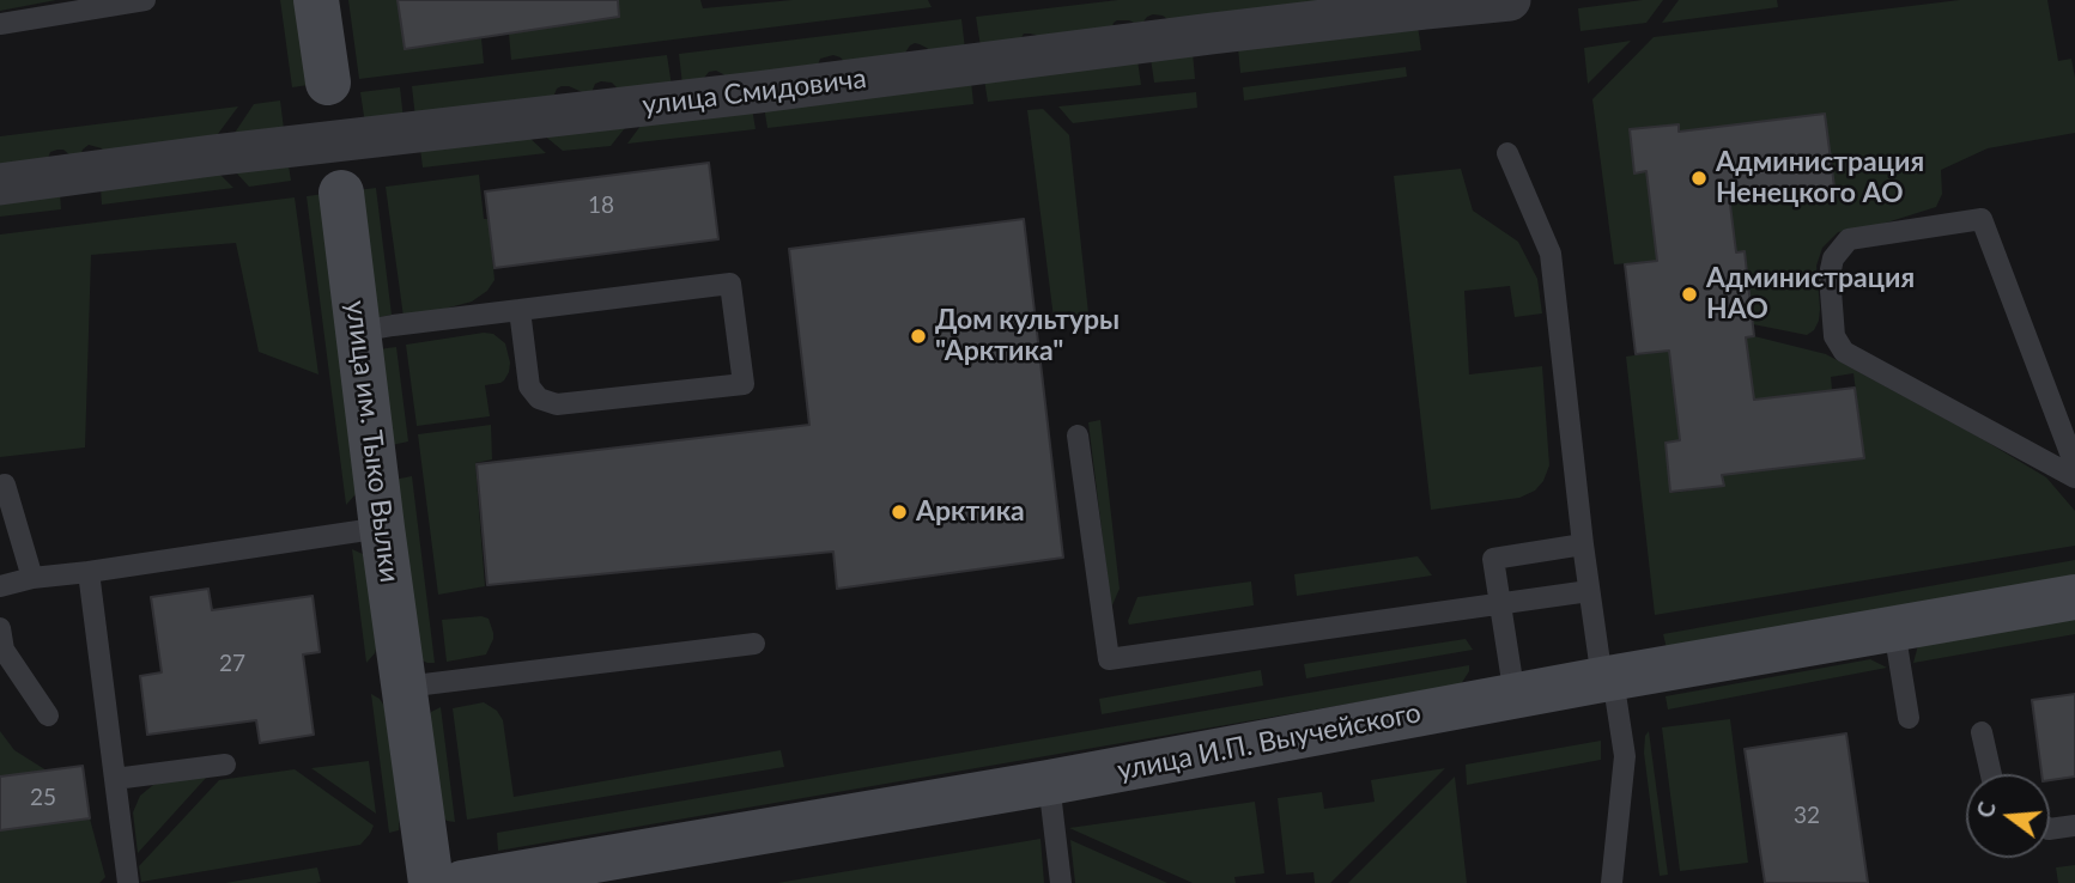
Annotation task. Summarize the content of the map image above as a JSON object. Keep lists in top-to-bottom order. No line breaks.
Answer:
{"streets":{"main road":["улица им. Тыко Вылки","улица И.П. Выучейского"],"street":["улица Смидовича"]},"crossings":[["улица Смидовича","улица им. Тыко Вылки"]],"places":["Администрация Ненецкого АО","Администрация НАО","Дом культуры \"Арктика\"","Арктика"],"house_numbers":["18","27","25","32"],"north":"left"}
